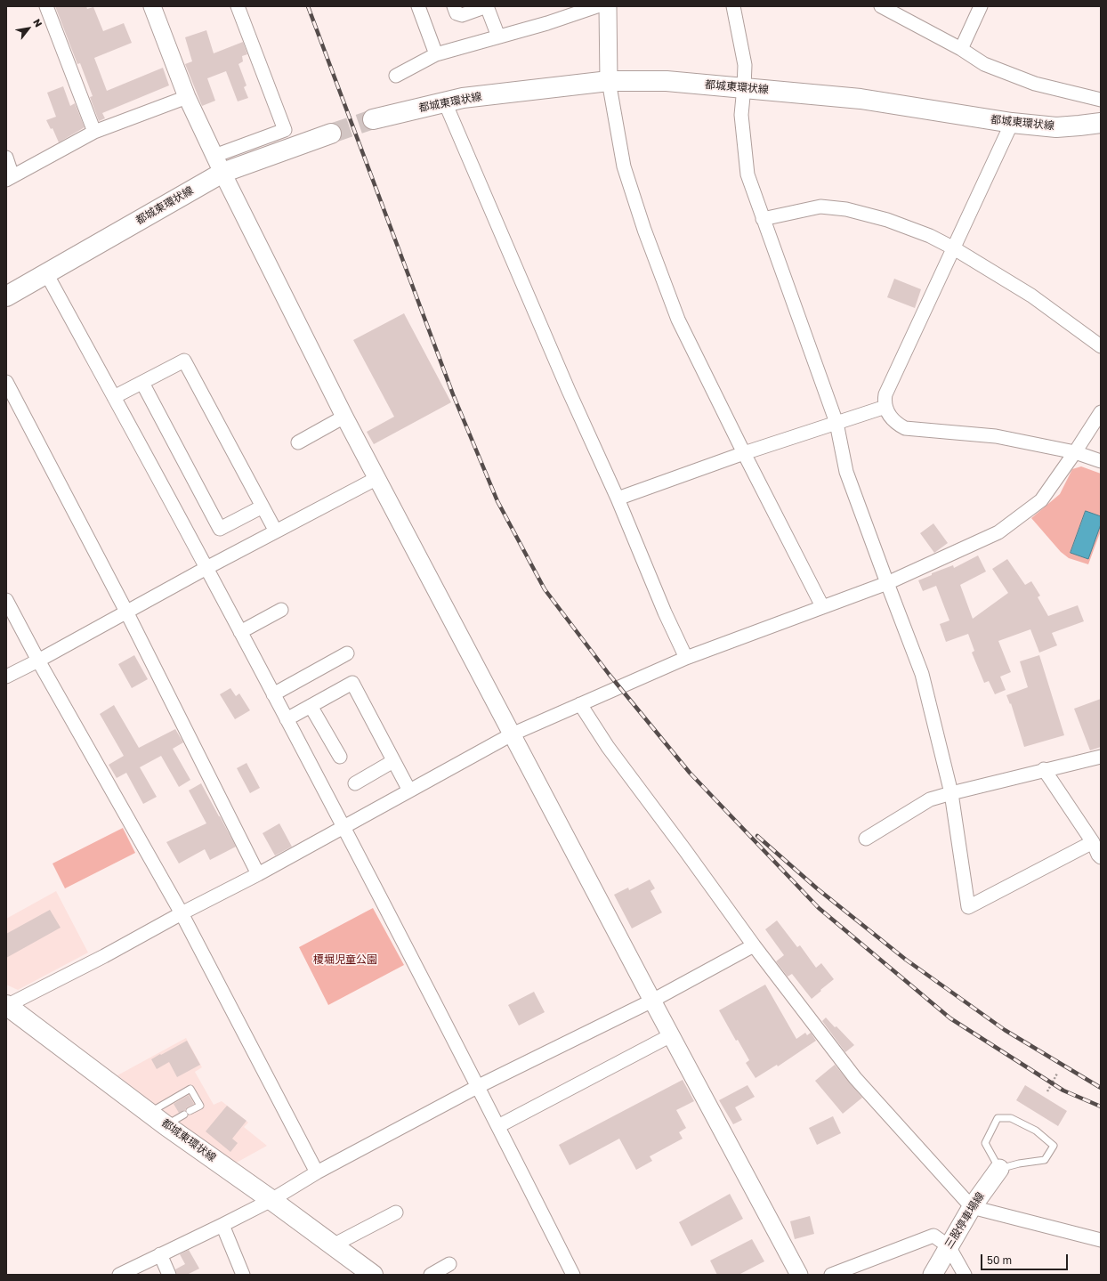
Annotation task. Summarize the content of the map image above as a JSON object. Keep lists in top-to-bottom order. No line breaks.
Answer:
{"streets":{"main road":["都城東環状線","三股停車場線"]},"parks":["榎堀児童公園"],"scale_bar":"50 m","north":"top right"}
